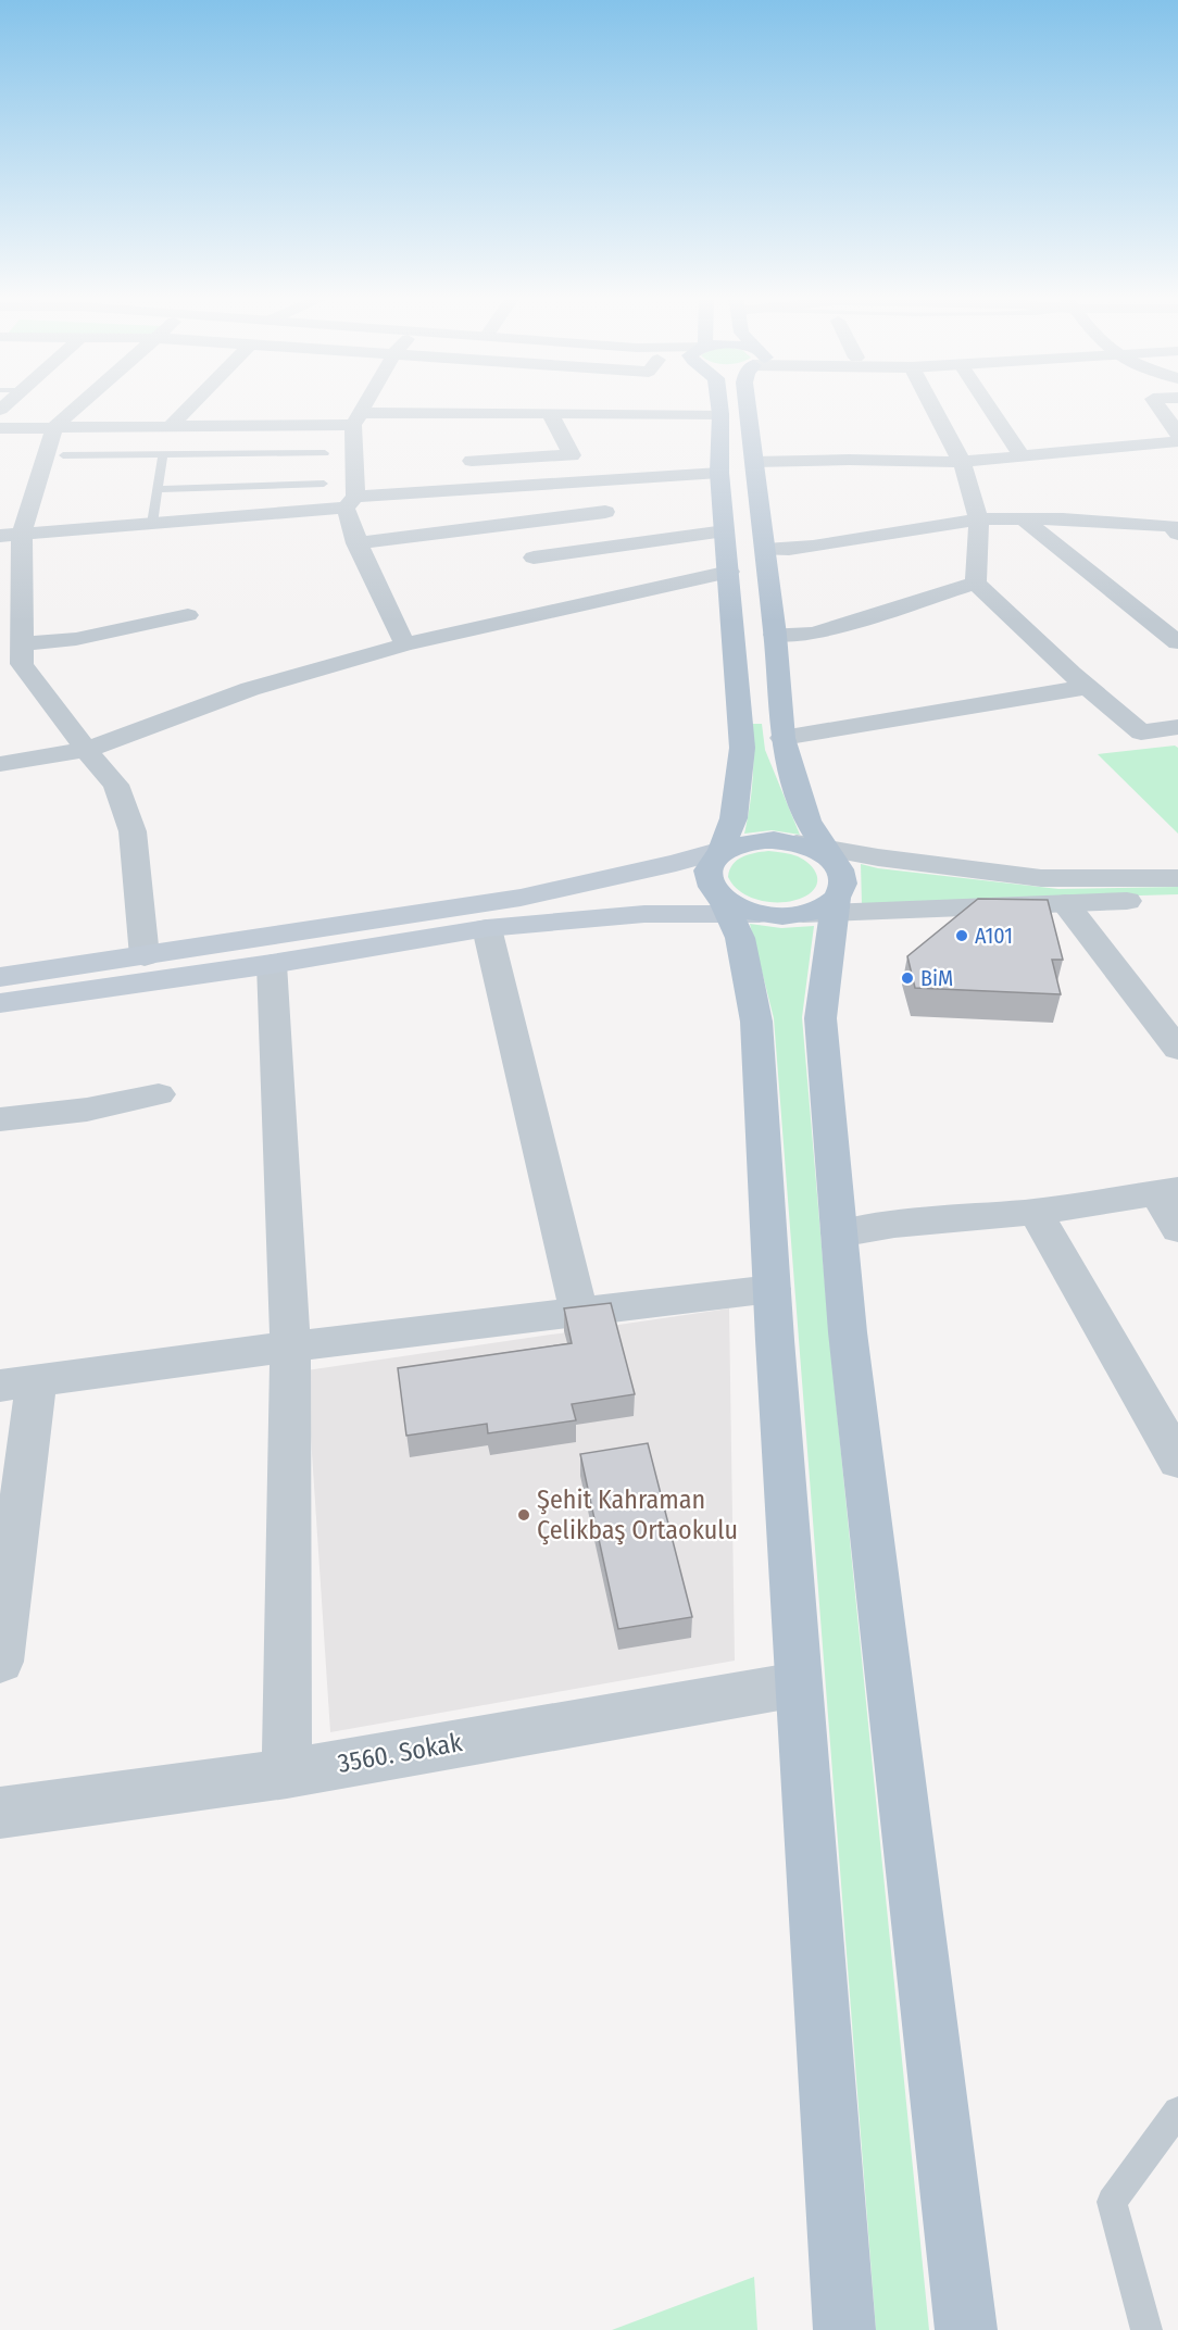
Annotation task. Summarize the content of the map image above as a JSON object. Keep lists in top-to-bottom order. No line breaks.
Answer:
{"streets":{"street":["3560. Sokak"]},"places":["A101","BiM","Şehit Kahraman Çelikbaş Ortaokulu"]}
